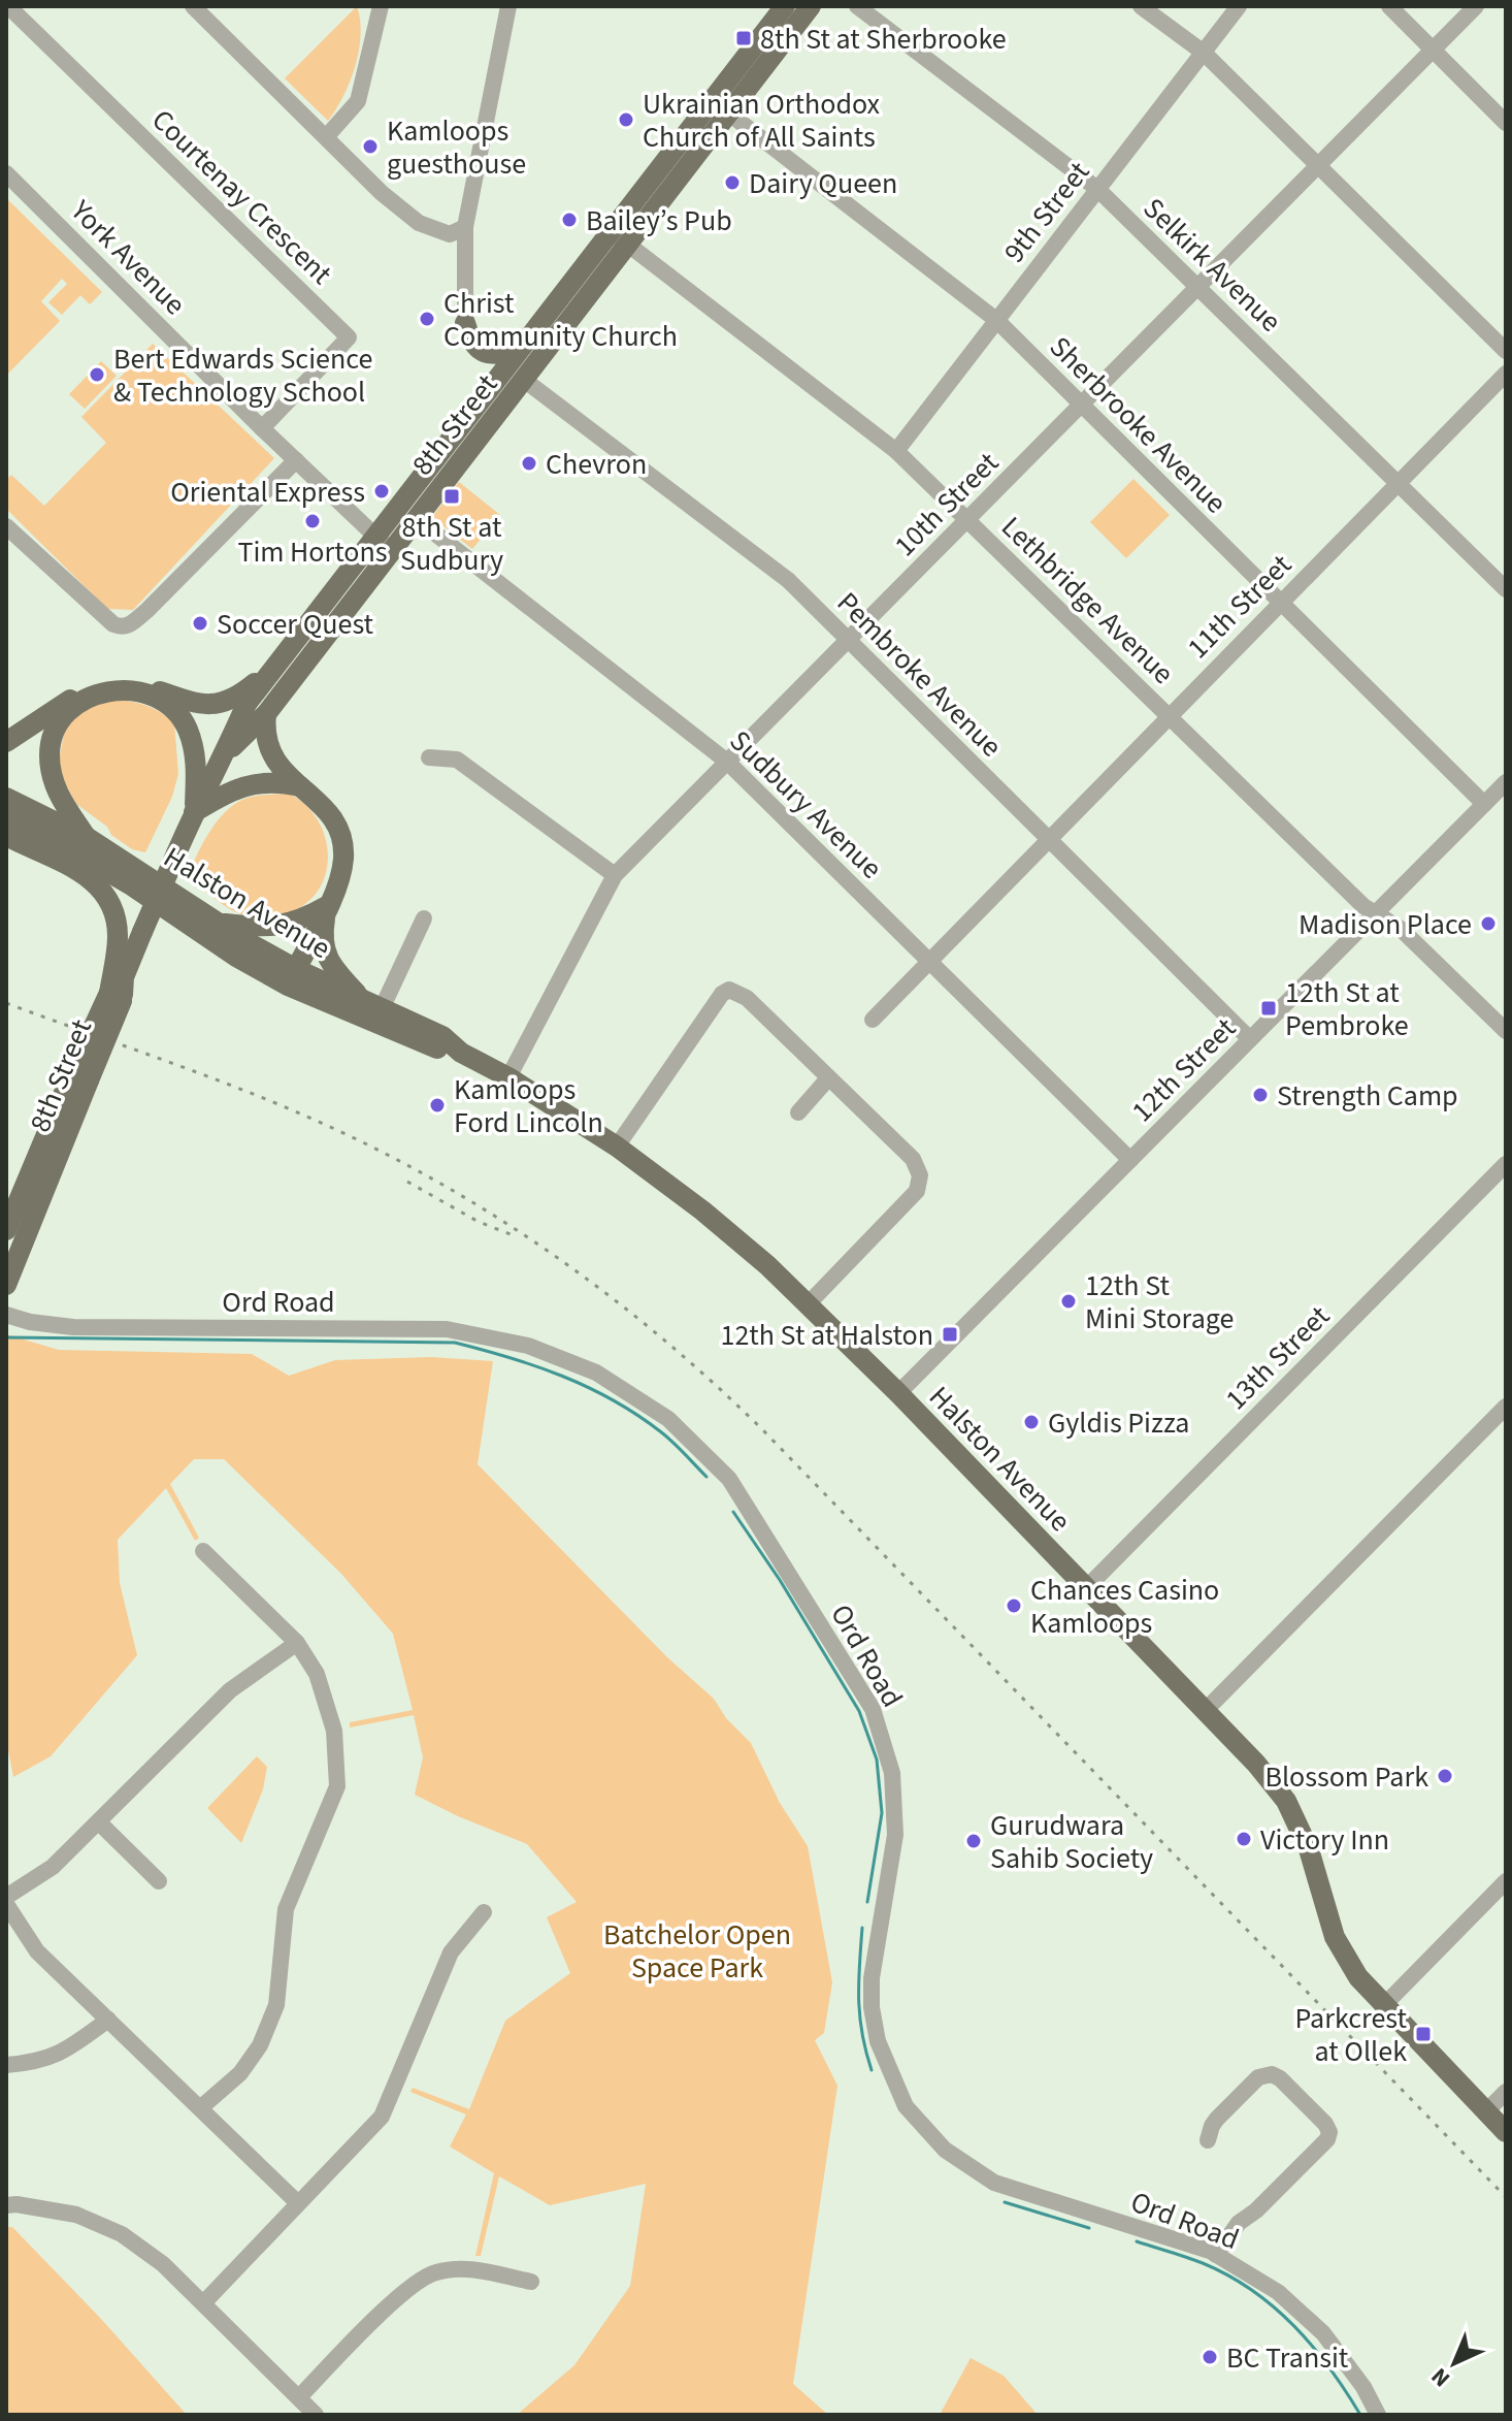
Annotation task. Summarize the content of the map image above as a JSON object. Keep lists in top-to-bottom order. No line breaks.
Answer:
{"streets":{"main road":["8th Street","Halston Avenue"],"street":["Courtenay Crescent","9th Street","York Avenue","Selkirk Avenue","Sherbrooke Avenue","10th Street","Lethbridge Avenue","11th Street","Pembroke Avenue","Sudbury Avenue","12th Street","Ord Road","13th Street"]},"crossings":[["Courtenay Crescent","York Avenue"],["9th Street","Selkirk Avenue"],["9th Street","Sherbrooke Avenue"],["9th Street","Lethbridge Avenue"],["York Avenue","8th Street"],["Selkirk Avenue","10th Street"],["Selkirk Avenue","11th Street"],["8th Street","Sherbrooke Avenue"],["8th Street","Lethbridge Avenue"],["8th Street","Pembroke Avenue"],["8th Street","Sudbury Avenue"],["Sherbrooke Avenue","10th Street"],["Sherbrooke Avenue","11th Street"],["Sherbrooke Avenue","12th Street"],["10th Street","Lethbridge Avenue"],["10th Street","Pembroke Avenue"],["10th Street","Sudbury Avenue"],["10th Street","Halston Avenue"],["Lethbridge Avenue","11th Street"],["Lethbridge Avenue","12th Street"],["11th Street","Pembroke Avenue"],["11th Street","Sudbury Avenue"],["Pembroke Avenue","12th Street"],["Sudbury Avenue","12th Street"],["Halston Avenue","12th Street"],["Halston Avenue","13th Street"]],"parks":["Batchelor Open Space Park"],"places":{"transit":["8th St at Sherbrooke","8th St at Sudbury","12th St at Pembroke","12th St at Halston","Parkcrest at Ollek"],"other":["Ukrainian Orthodox Church of All Saints","Kamloops guesthouse","Dairy Queen","Bailey’s Pub","Christ Community Church","Bert Edwards Science & Technology School","Chevron","Oriental Express","Tim Hortons","Soccer Quest","Madison Place","Strength Camp","Kamloops Ford Lincoln","12th St Mini Storage","Gyldis Pizza","Chances Casino Kamloops","Blossom Park","Victory Inn","Gurudwara Sahib Society","BC Transit"]},"north":"bottom left"}
